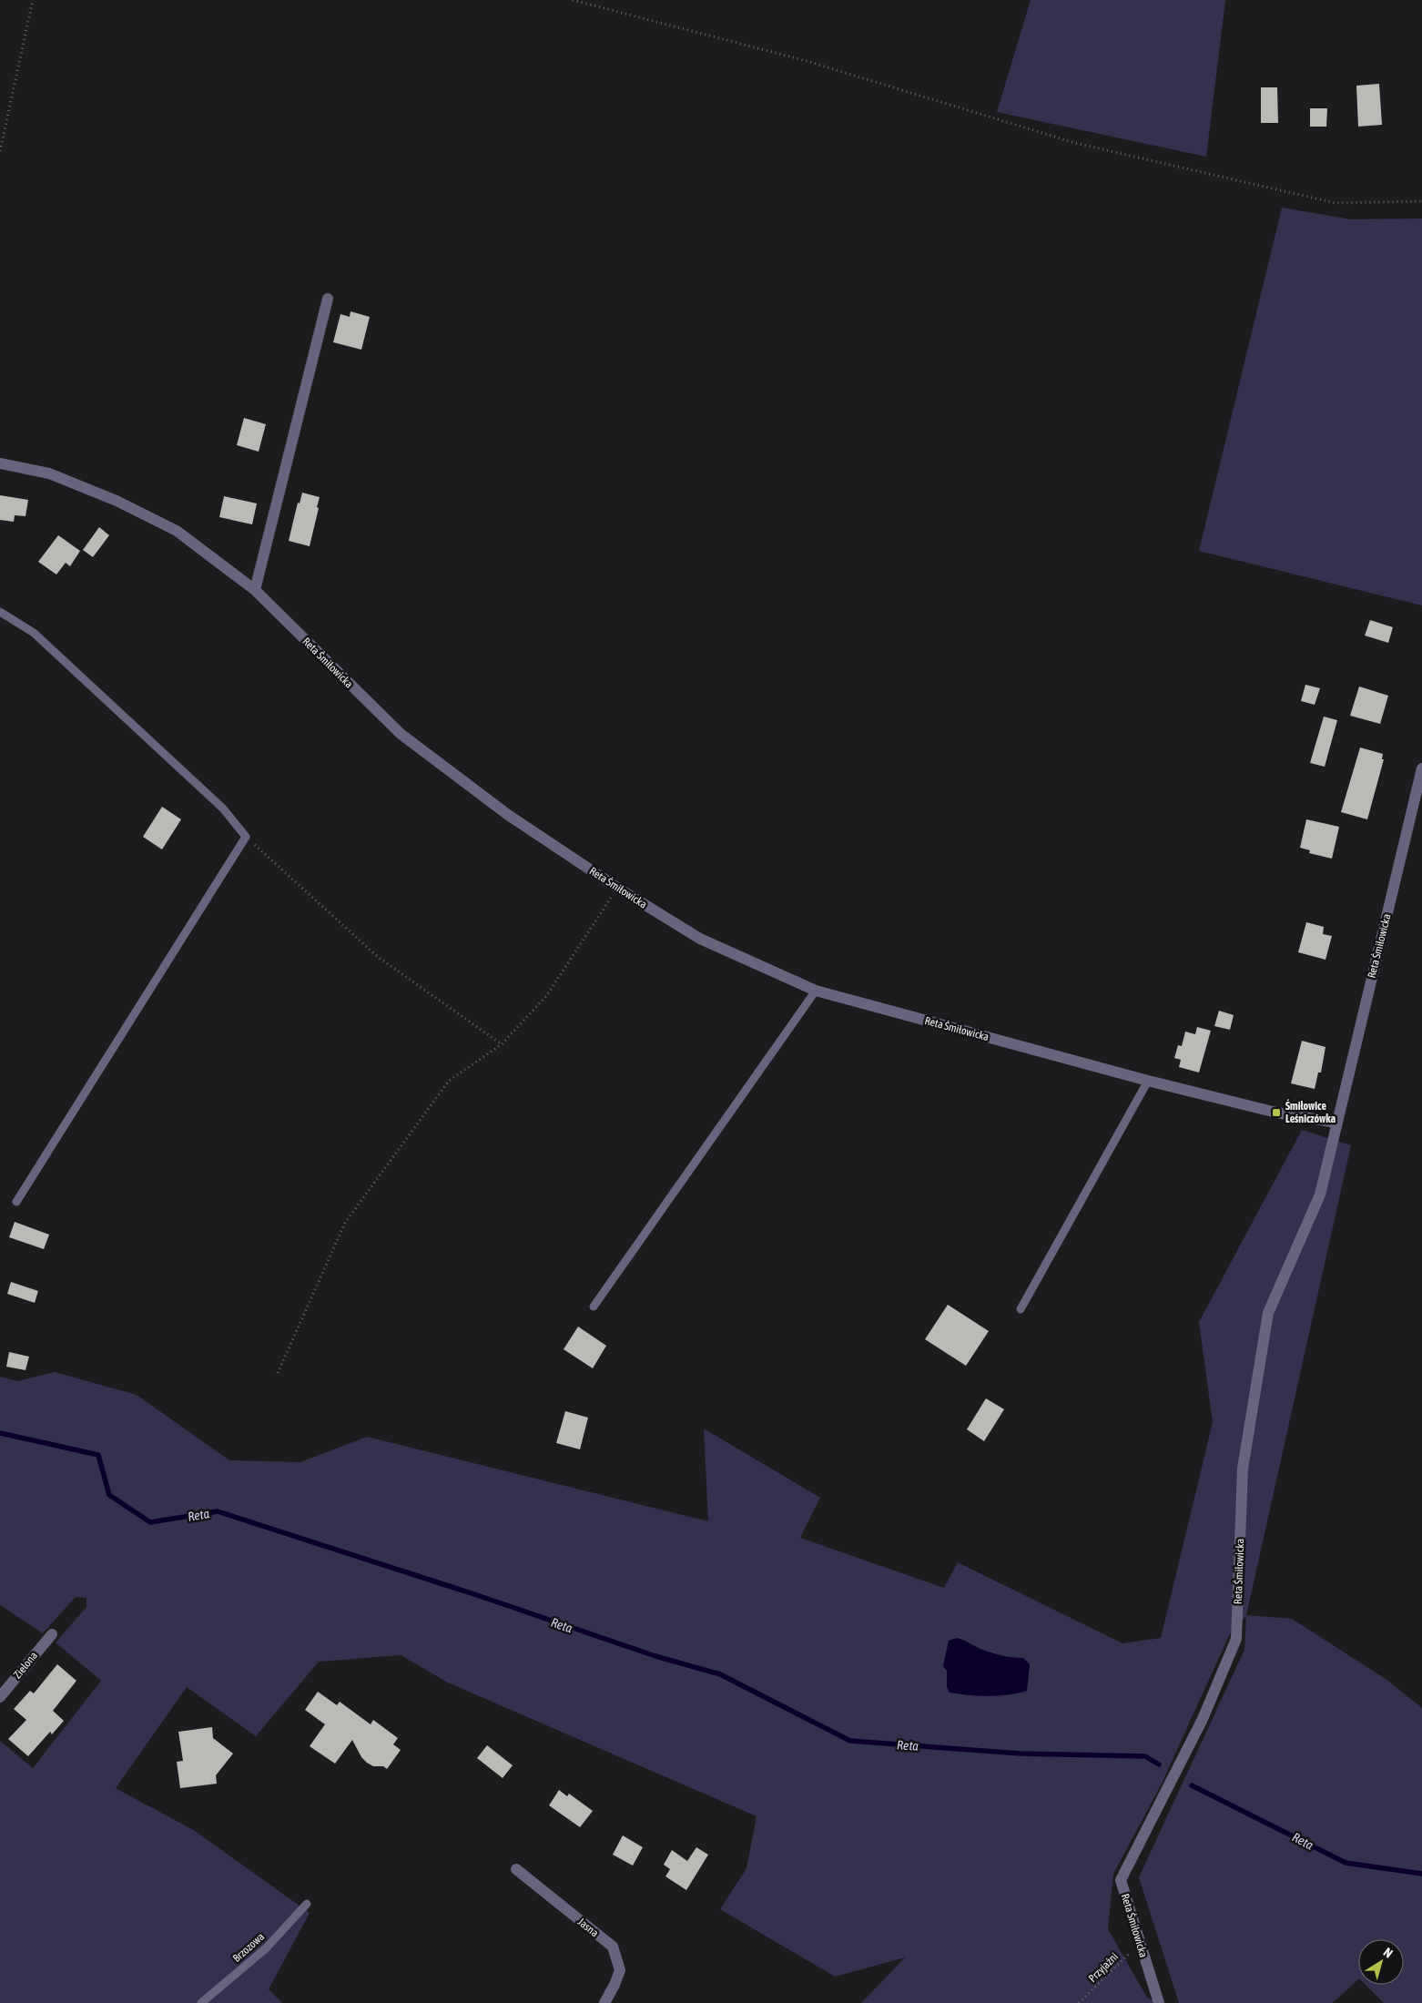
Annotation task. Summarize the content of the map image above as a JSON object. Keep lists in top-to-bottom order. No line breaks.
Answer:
{"streets":{"street":["Reta Śmiłowicka","Zielona","Jasna"],"lane":["Brzozowa"],"path":["Przyjaźni"]},"crossings":[["Reta Śmiłowicka","Przyjaźni"]],"water":["Reta"],"places":{"transit":["Śmiłowice Leśniczówka"]},"north":"top right"}
